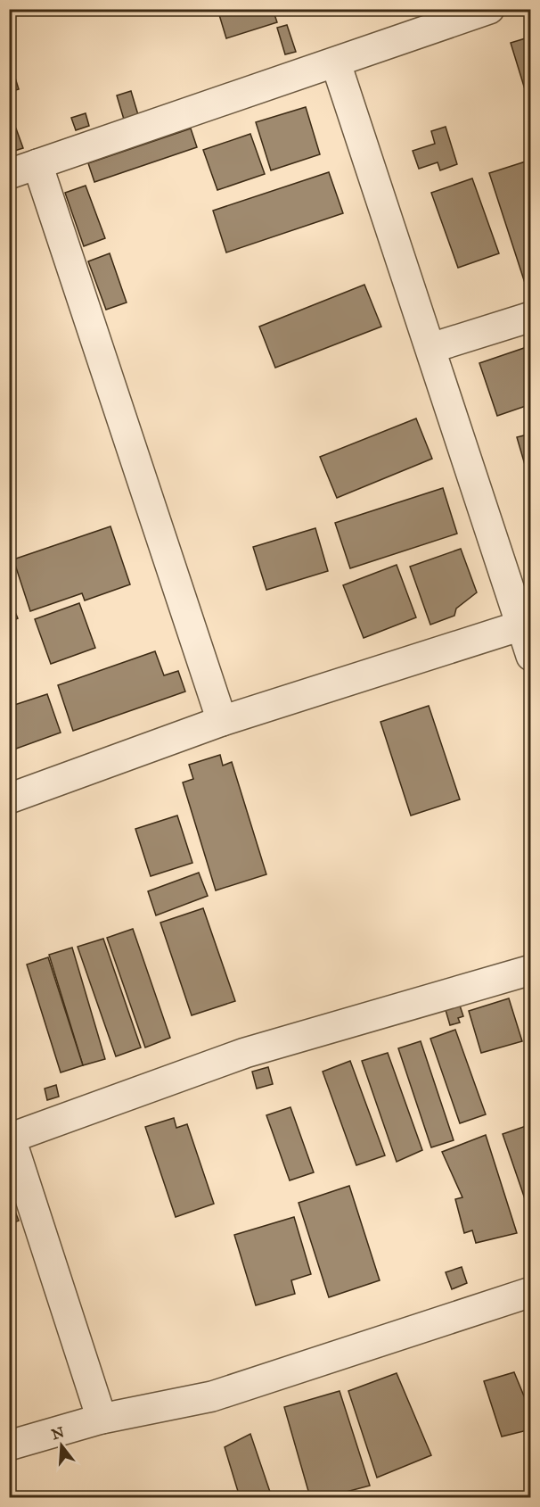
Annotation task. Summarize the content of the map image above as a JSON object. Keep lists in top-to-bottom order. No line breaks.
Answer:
{"north":"top"}
